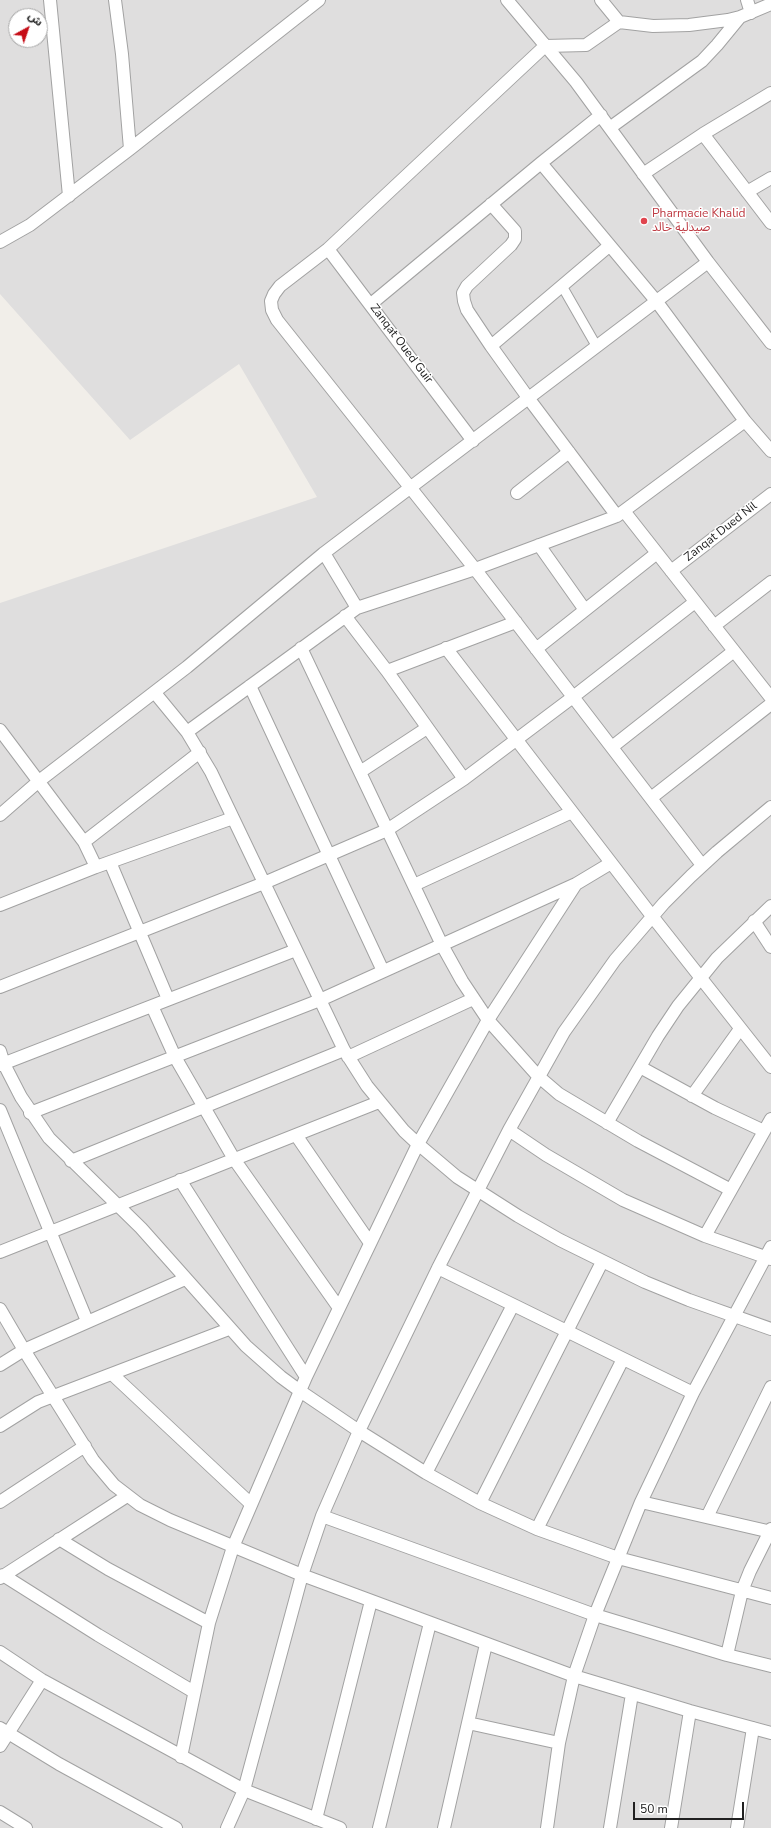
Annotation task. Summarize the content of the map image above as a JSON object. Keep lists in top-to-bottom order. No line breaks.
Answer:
{"streets":{"street":["Zanqat Oued Guir","Zanqat Dued Nil"]},"places":["Pharmacie Khalid صيدلية خالد"],"scale_bar":"50 m","north":"top right"}
